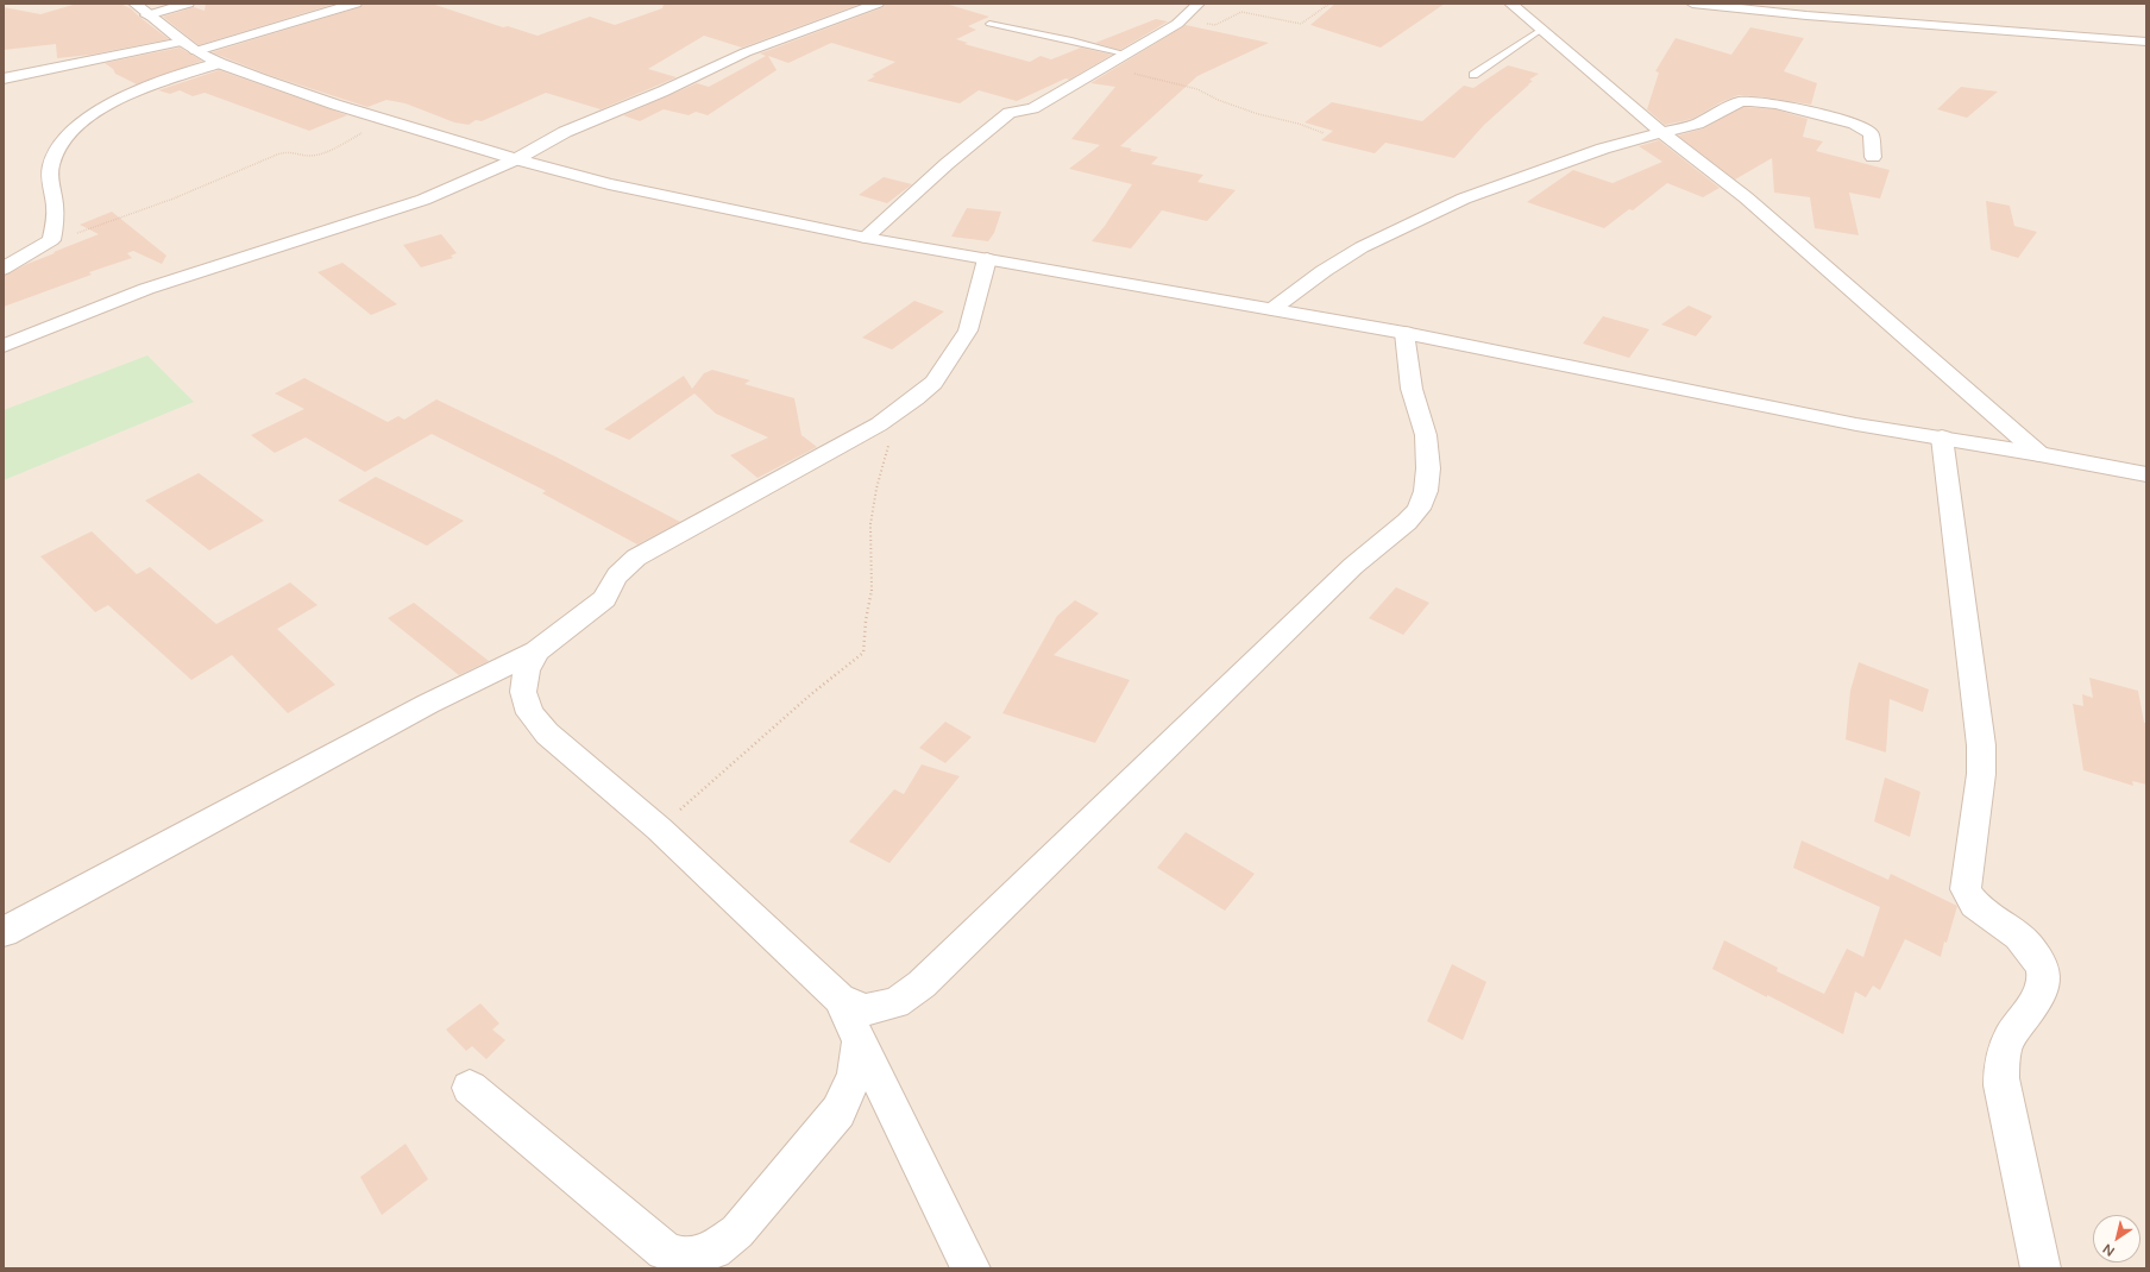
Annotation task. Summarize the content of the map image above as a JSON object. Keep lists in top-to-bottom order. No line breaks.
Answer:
{"north":"bottom left"}
